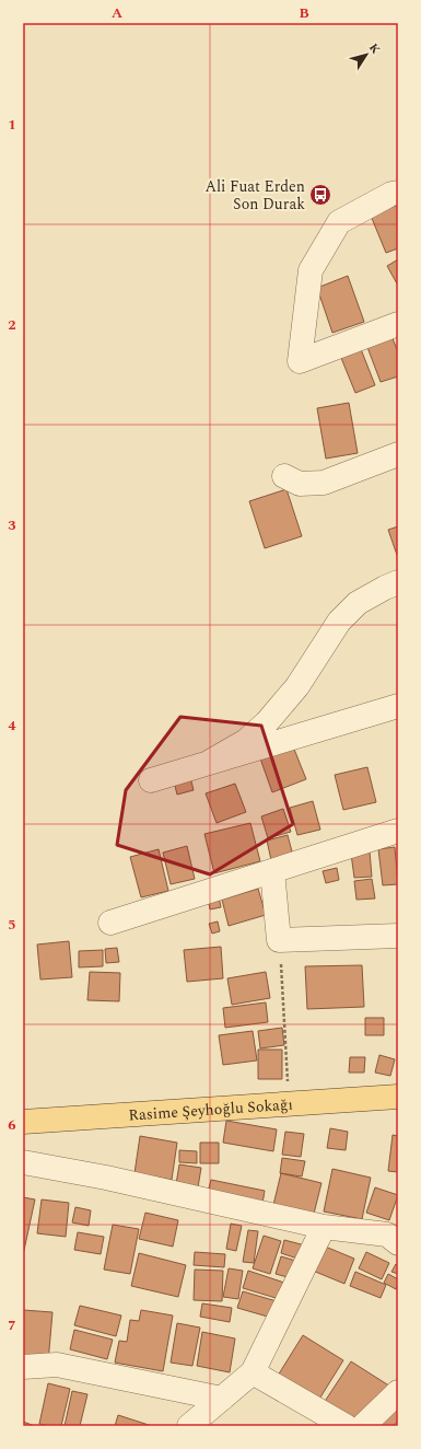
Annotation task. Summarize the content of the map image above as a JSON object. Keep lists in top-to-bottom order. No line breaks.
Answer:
{"streets":{"main road":["Rasime Şeyhoğlu Sokağı"]},"places":{"bus stop":["Ali Fuat Erden Son Durak"]},"north":"top right","grid":{"columns":["A","B"],"rows":["1","2","3","4","5","6","7"]}}
